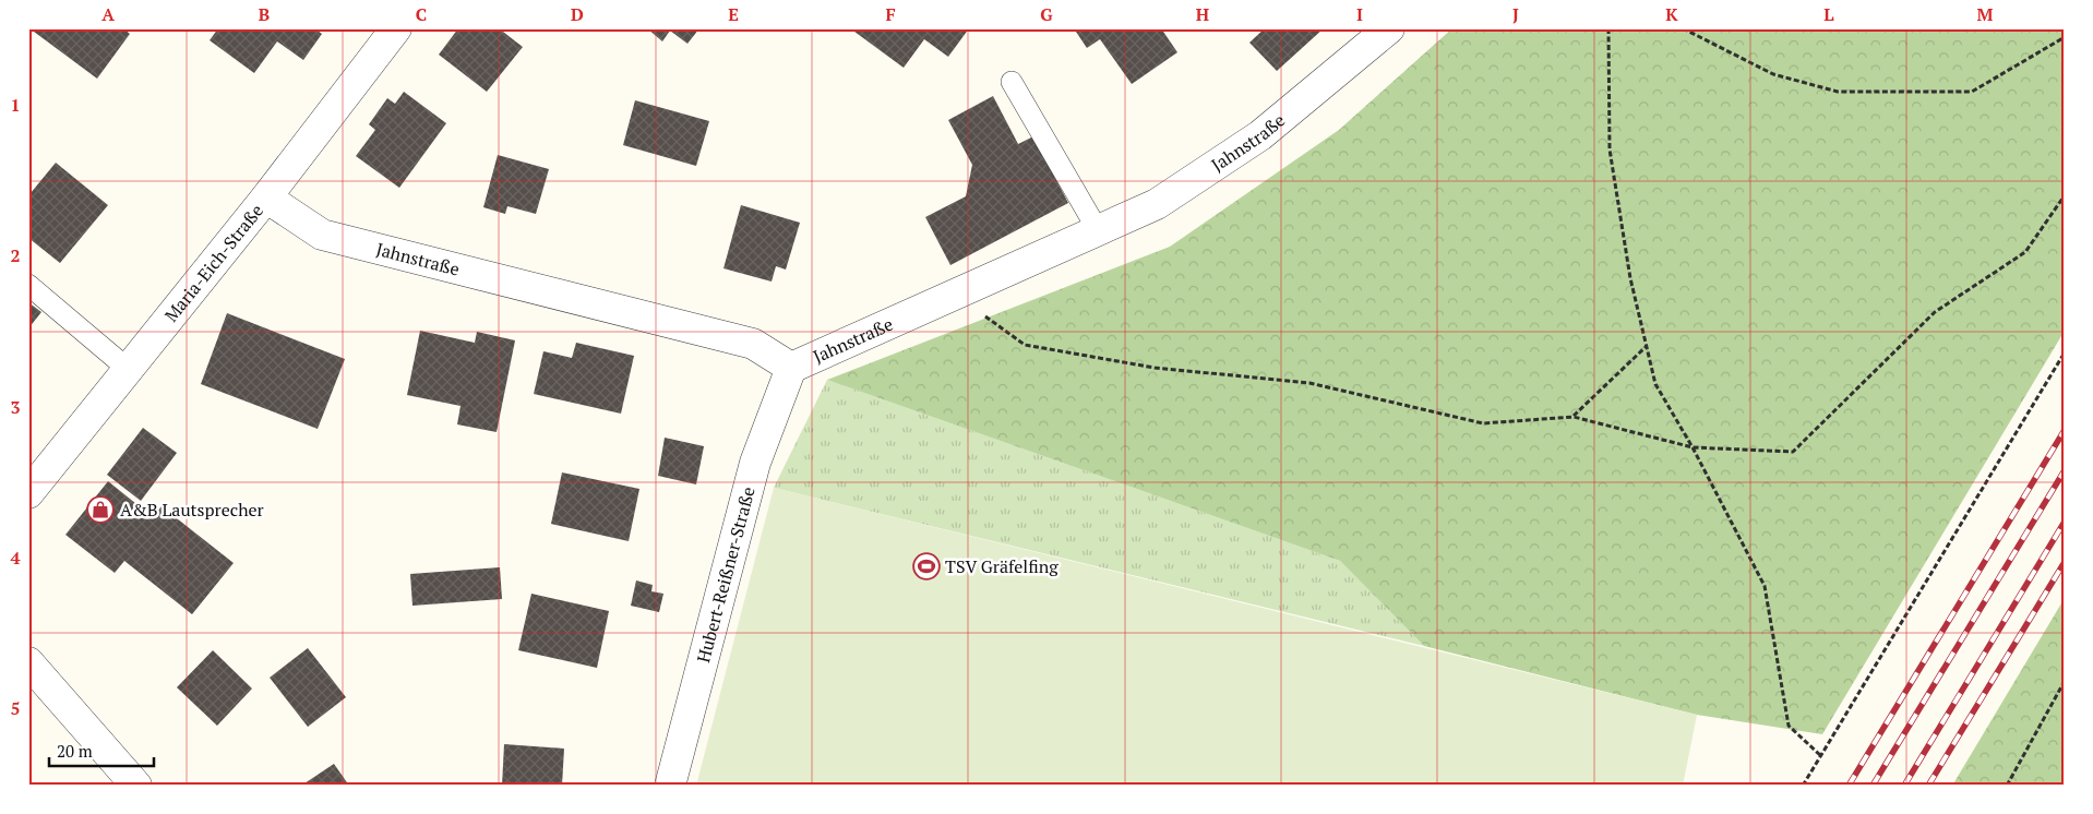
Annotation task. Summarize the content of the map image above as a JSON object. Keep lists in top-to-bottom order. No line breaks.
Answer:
{"streets":{"street":["Jahnstraße","Maria-Eich-Straße","Hubert-Reißner-Straße"]},"crossings":[["Jahnstraße","Maria-Eich-Straße"],["Jahnstraße","Hubert-Reißner-Straße"]],"places":{"shop":["A&B Lautsprecher"],"sports":["TSV Gräfelfing"]},"scale_bar":"20 m","grid":{"columns":["A","B","C","D","E","F","G","H","I","J","K","L","M"],"rows":["1","2","3","4","5"]}}
